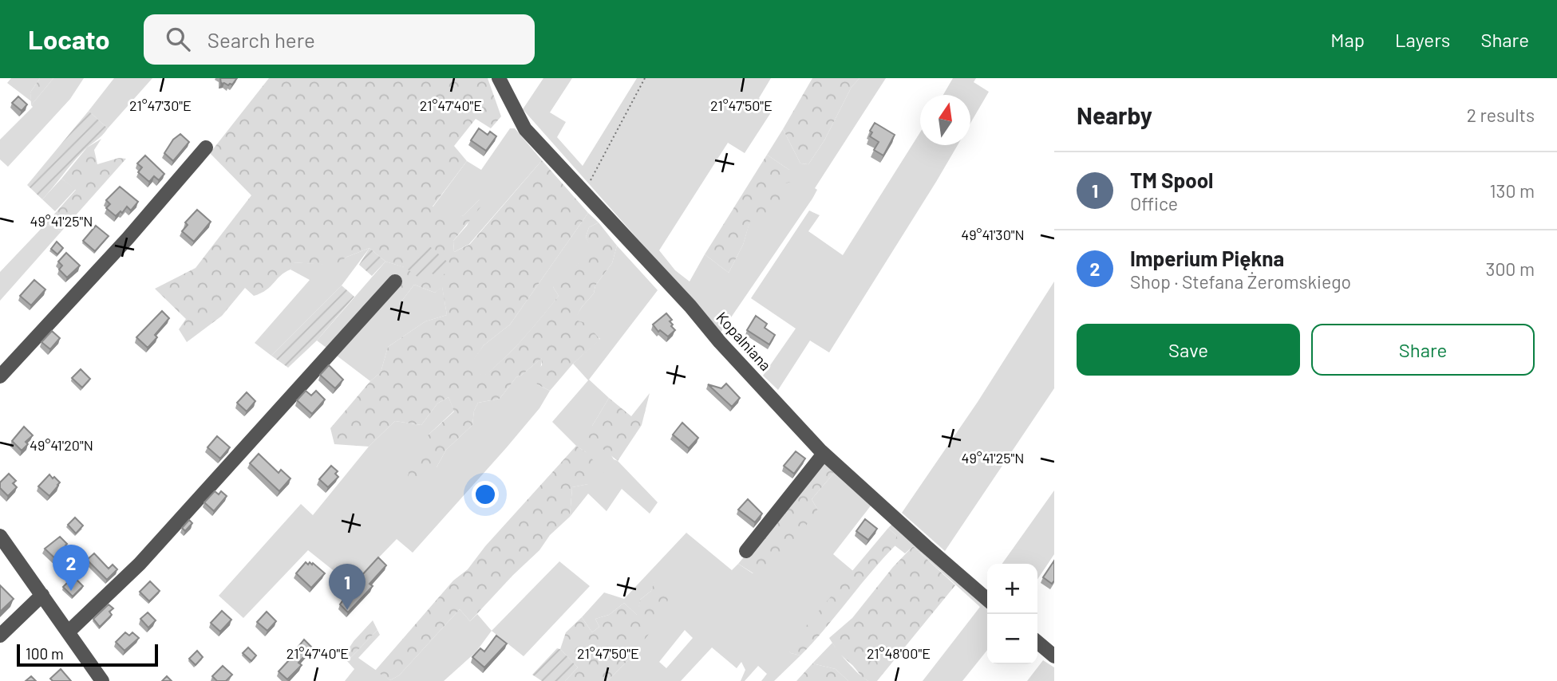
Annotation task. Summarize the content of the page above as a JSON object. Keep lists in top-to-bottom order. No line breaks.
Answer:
{"streets":{"street":["Kopalniana"]},"scale_bar":"100 m","north":"top","page":{"header":"Locato","search":"Search here","nav":["Map","Layers","Share"],"heading":["Nearby","2 results"],"list":[{"mark":"1","name":"TM Spool","note":"Office","value":"130 m"},{"mark":"2","name":"Imperium Piękna","note":"Shop · Stefana Żeromskiego","value":"300 m"}],"buttons":["Save","Share"],"pins":["2","1"],"map_buttons":["+","−"],"scale":"100 m"},"coordinates":["21°47'30\"E","21°47'40\"E","21°47'50\"E","49°41'25\"N","49°41'30\"N","49°41'20\"N","21°48'00\"E"]}
